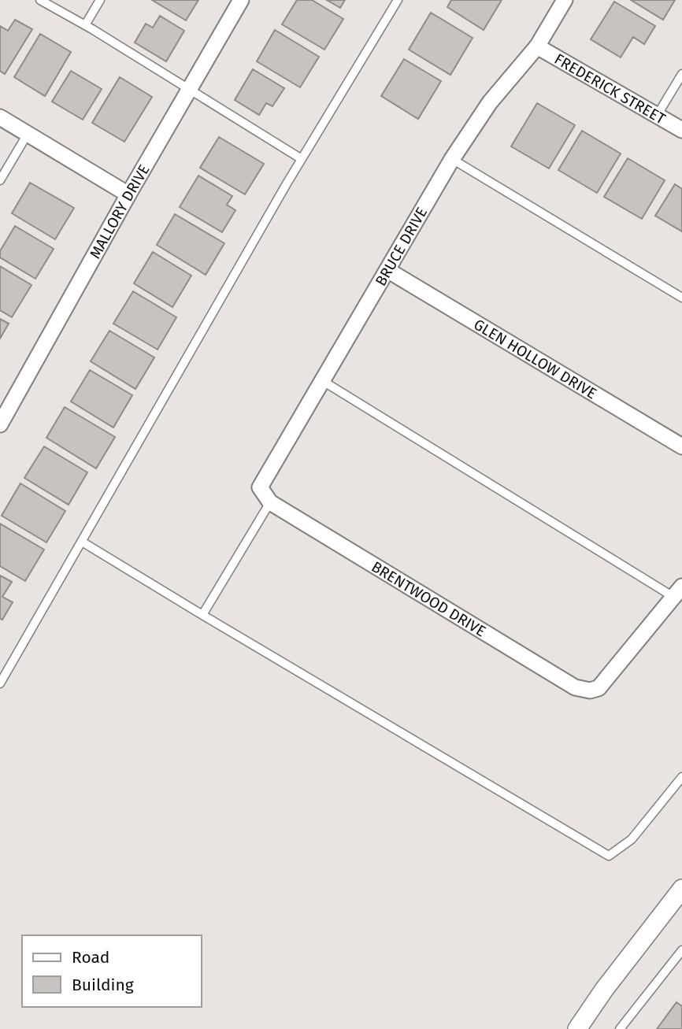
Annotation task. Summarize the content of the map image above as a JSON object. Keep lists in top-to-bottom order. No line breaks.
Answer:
{"streets":{"street":["FREDERICK STREET","MALLORY DRIVE","BRUCE DRIVE","GLEN HOLLOW DRIVE","BRENTWOOD DRIVE"]},"crossings":[["FREDERICK STREET","BRUCE DRIVE"],["BRUCE DRIVE","GLEN HOLLOW DRIVE"],["BRUCE DRIVE","BRENTWOOD DRIVE"]],"legend":["Road","Building"]}
